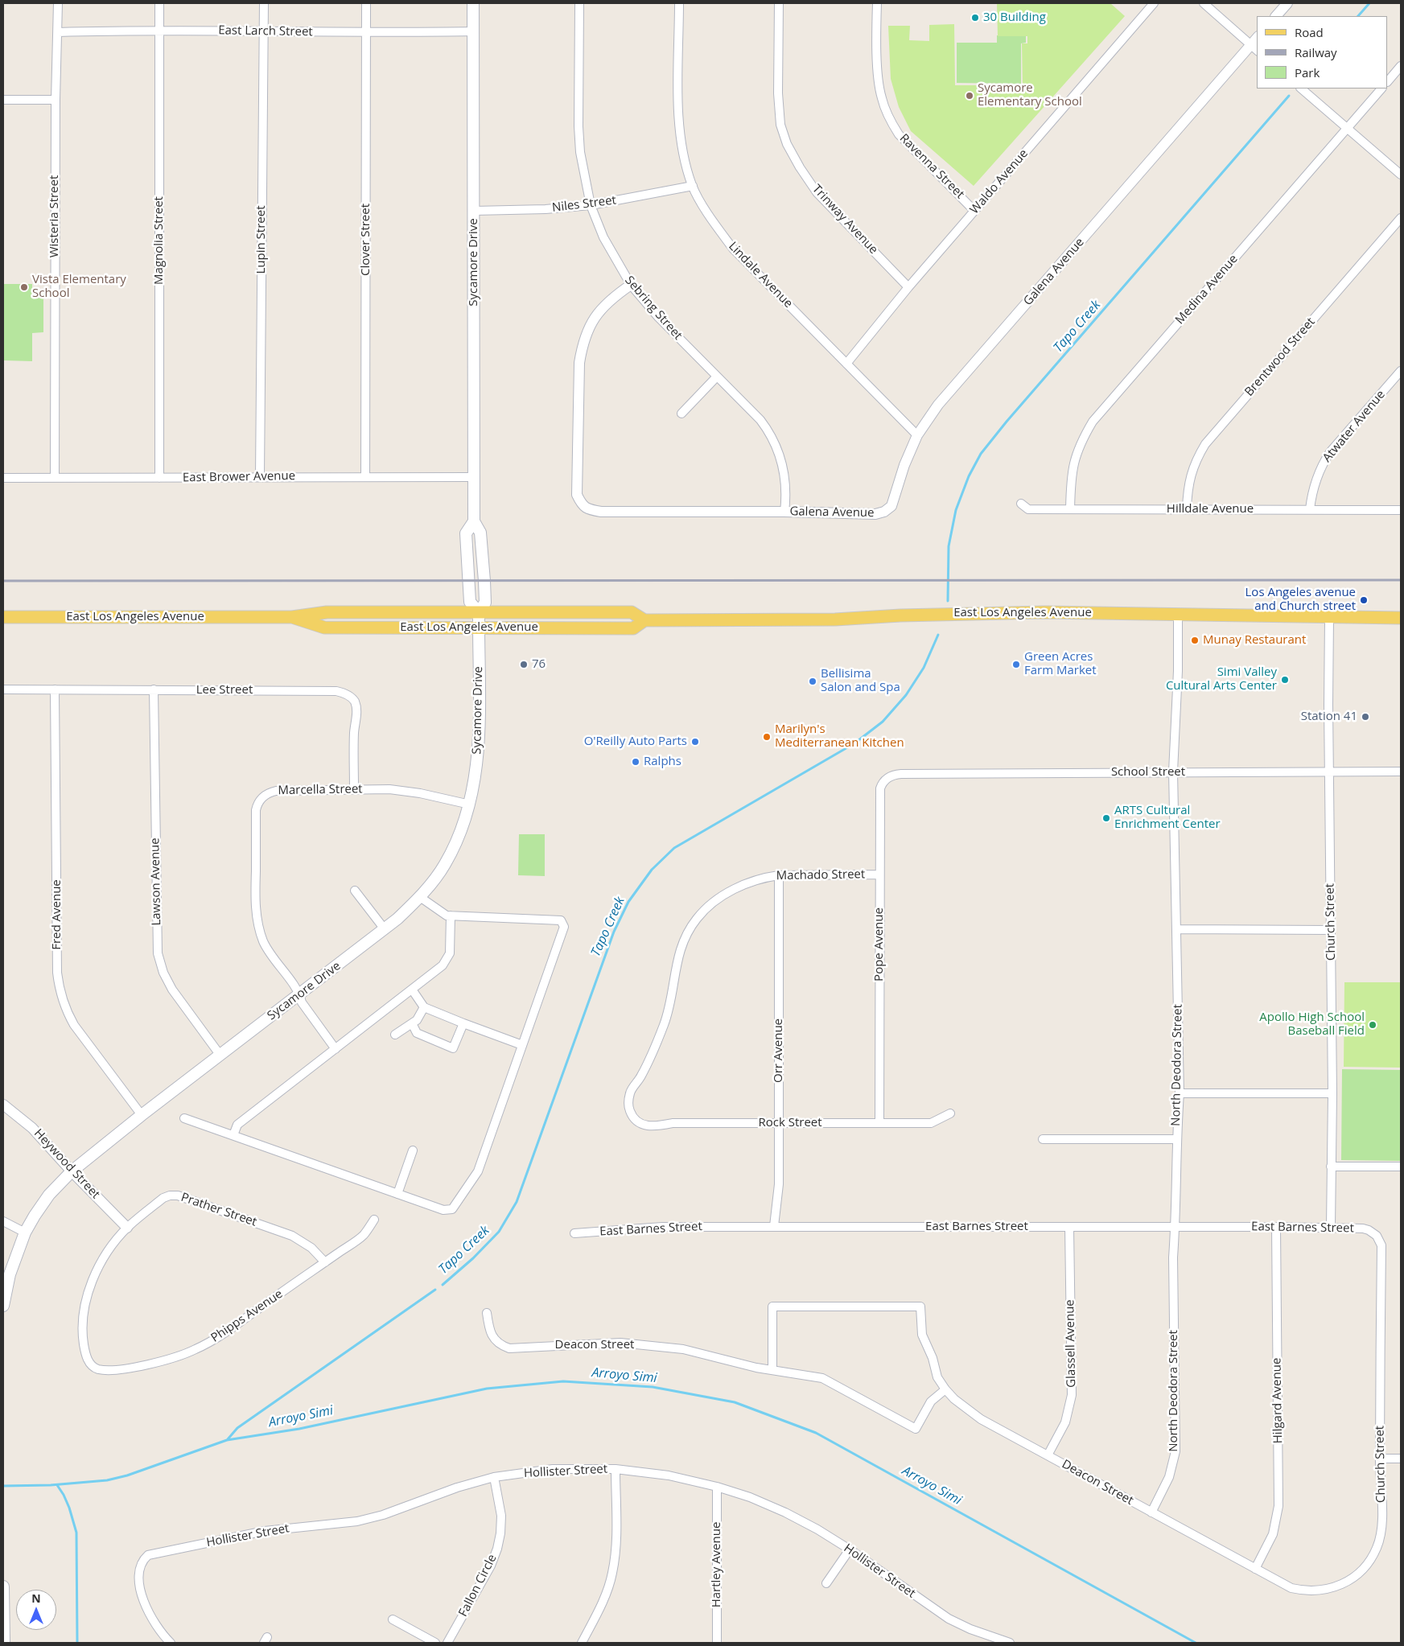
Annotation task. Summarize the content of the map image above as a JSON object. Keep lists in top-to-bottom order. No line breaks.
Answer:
{"streets":{"main road":["Sycamore Drive","East Los Angeles Avenue"],"street":["East Larch Street","Ravenna Street","Waldo Avenue","Niles Street","Wisteria Street","Trinway Avenue","Lupin Street","Clover Street","Magnolia Street","Galena Avenue","Lindale Avenue","Medina Avenue","Sebring Street","Brentwood Street","Atwater Avenue","East Brower Avenue","Hilldale Avenue","Lee Street","School Street","Marcella Street","Machado Street","Lawson Avenue","Fred Avenue","Church Street","Pope Avenue","Orr Avenue","North Deodora Street","Rock Street","Heywood Street","Prather Street","East Barnes Street","Phipps Avenue","Glassell Avenue","Deacon Street","Hilgard Avenue","Hollister Street","Hartley Avenue","Fallon Circle"]},"crossings":[["East Larch Street","Wisteria Street"],["East Larch Street","Lupin Street"],["East Larch Street","Clover Street"],["East Larch Street","Magnolia Street"],["East Larch Street","Sycamore Drive"],["Ravenna Street","Waldo Avenue"],["Waldo Avenue","Trinway Avenue"],["Waldo Avenue","Lindale Avenue"],["Niles Street","Sycamore Drive"],["Niles Street","Lindale Avenue"],["Niles Street","Sebring Street"],["Wisteria Street","East Brower Avenue"],["Lupin Street","East Brower Avenue"],["Clover Street","East Brower Avenue"],["Magnolia Street","East Brower Avenue"],["Sycamore Drive","East Brower Avenue"],["Sycamore Drive","East Los Angeles Avenue"],["Sycamore Drive","Marcella Street"],["Sycamore Drive","Lawson Avenue"],["Sycamore Drive","Fred Avenue"],["Sycamore Drive","Heywood Street"],["Galena Avenue","Lindale Avenue"],["Galena Avenue","Sebring Street"],["Medina Avenue","Hilldale Avenue"],["Brentwood Street","Hilldale Avenue"],["Atwater Avenue","Hilldale Avenue"],["East Los Angeles Avenue","Church Street"],["East Los Angeles Avenue","North Deodora Street"],["Lee Street","Marcella Street"],["Lee Street","Lawson Avenue"],["Lee Street","Fred Avenue"],["School Street","Church Street"],["School Street","Pope Avenue"],["School Street","North Deodora Street"],["Machado Street","Pope Avenue"],["Machado Street","Orr Avenue"],["Machado Street","Rock Street"],["Church Street","East Barnes Street"],["Church Street","Deacon Street"],["Church Street","Hilgard Avenue"],["Pope Avenue","Rock Street"],["Orr Avenue","Rock Street"],["Orr Avenue","East Barnes Street"],["North Deodora Street","East Barnes Street"],["North Deodora Street","Deacon Street"],["Heywood Street","Prather Street"],["Prather Street","Phipps Avenue"],["East Barnes Street","Glassell Avenue"],["East Barnes Street","Hilgard Avenue"],["Glassell Avenue","Deacon Street"],["Deacon Street","Hilgard Avenue"],["Hollister Street","Hartley Avenue"],["Hollister Street","Fallon Circle"]],"water":["Tapo Creek","Arroyo Simi"],"places":["30 Building","Sycamore Elementary School","Vista Elementary School","Los Angeles avenue and Church street","Munay Restaurant","76","Green Acres Farm Market","Simi Valley Cultural Arts Center","Bellisima Salon and Spa","Station 41","Marilyn's Mediterranean Kitchen","O'Reilly Auto Parts","Ralphs","ARTS Cultural Enrichment Center","Apollo High School Baseball Field"],"legend":["Road","Railway","Park"],"north":"top"}
